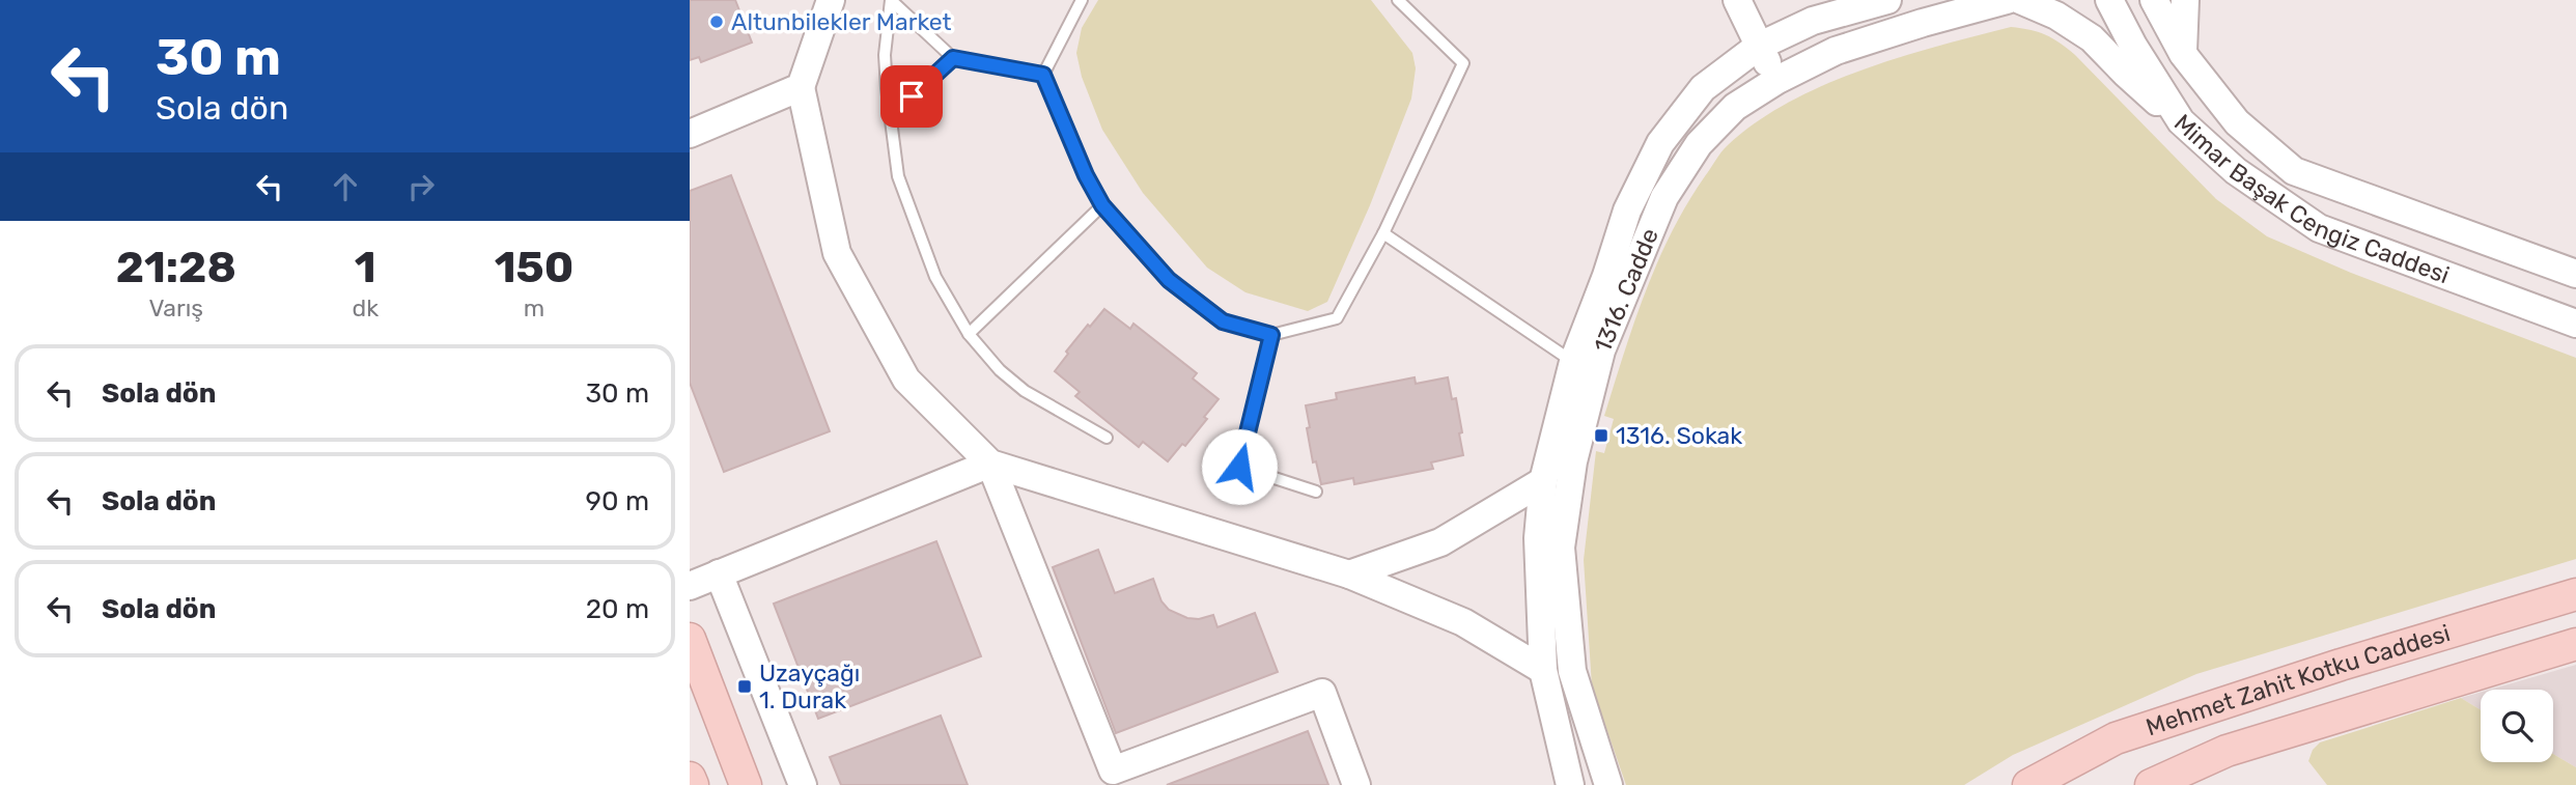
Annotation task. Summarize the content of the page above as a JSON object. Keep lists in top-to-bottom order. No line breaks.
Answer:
{"streets":{"main road":["Mehmet Zahit Kotku Caddesi"],"street":["Mimar Başak Cengiz Caddesi","1316. Cadde"]},"places":{"other":["Altunbilekler Market"],"transit":["1316. Sokak","Uzayçağı 1. Durak"]},"page":{"turn":["30 m","Sola dön"],"eta":["21:28","Varış","1","dk","150","m"],"list":[{"name":"Sola dön","value":"30 m"},{"name":"Sola dön","value":"90 m"},{"name":"Sola dön","value":"20 m"}]}}
